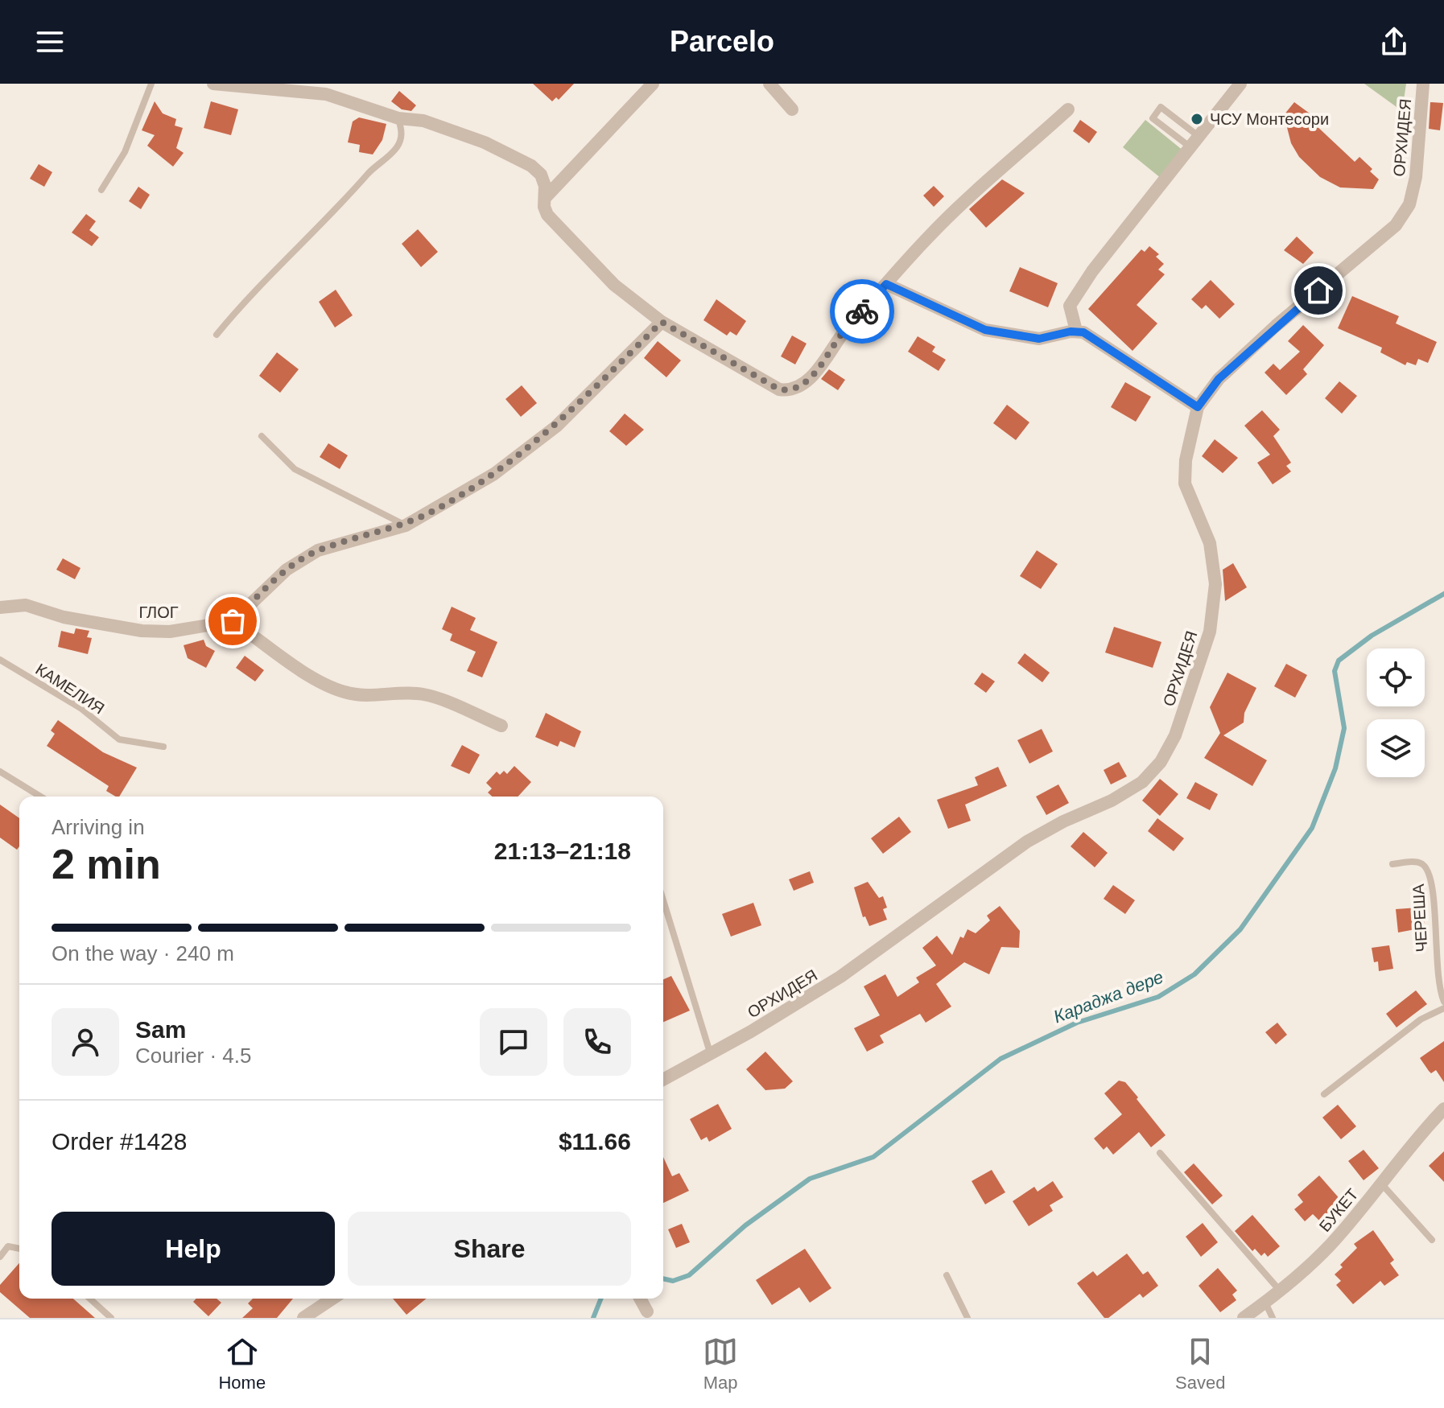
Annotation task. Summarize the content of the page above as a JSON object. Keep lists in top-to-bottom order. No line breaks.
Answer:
{"streets":{"street":["ОРХИДЕЯ","ГЛОГ","БУКЕТ"],"lane":["КАМЕЛИЯ","ЧЕРЕША"]},"water":["Караджа дере"],"places":["ЧСУ Монтесори"],"page":{"header":"Parcelo","heading":["2 min","Arriving in","21:13–21:18"],"panel":["Sam","Courier · 4.5","Order #1428","$11.66"],"bar":"On the way · 240 m","buttons":["Help","Share"],"tabs":["Home","Map","Saved"]}}
